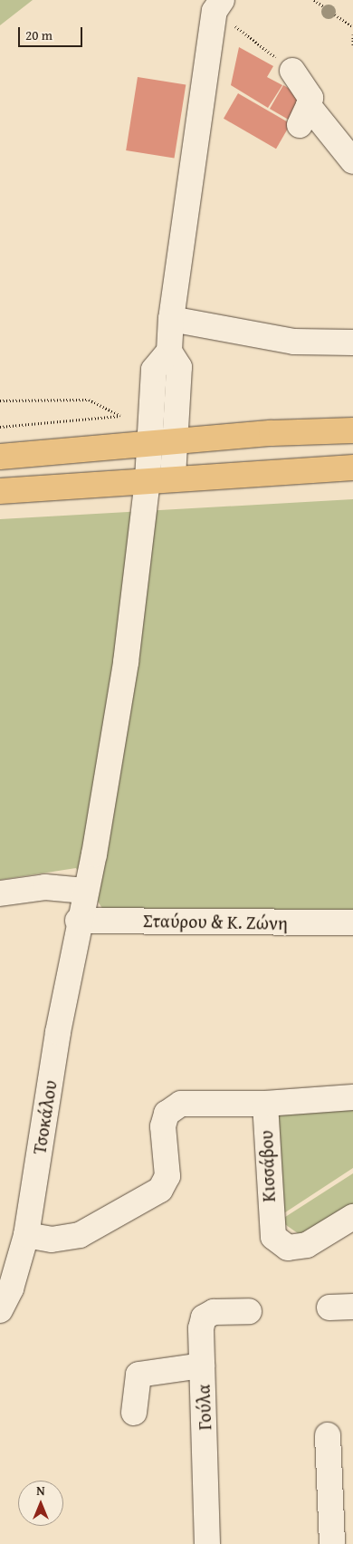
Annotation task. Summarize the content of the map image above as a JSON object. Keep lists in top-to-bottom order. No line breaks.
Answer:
{"streets":{"street":["Σταύρου & Κ. Ζώνη","Τσοκάλου","Κισσάβου","Γούλα"]},"crossings":[["Σταύρου & Κ. Ζώνη","Τσοκάλου"]],"scale_bar":"20 m","north":"top"}
